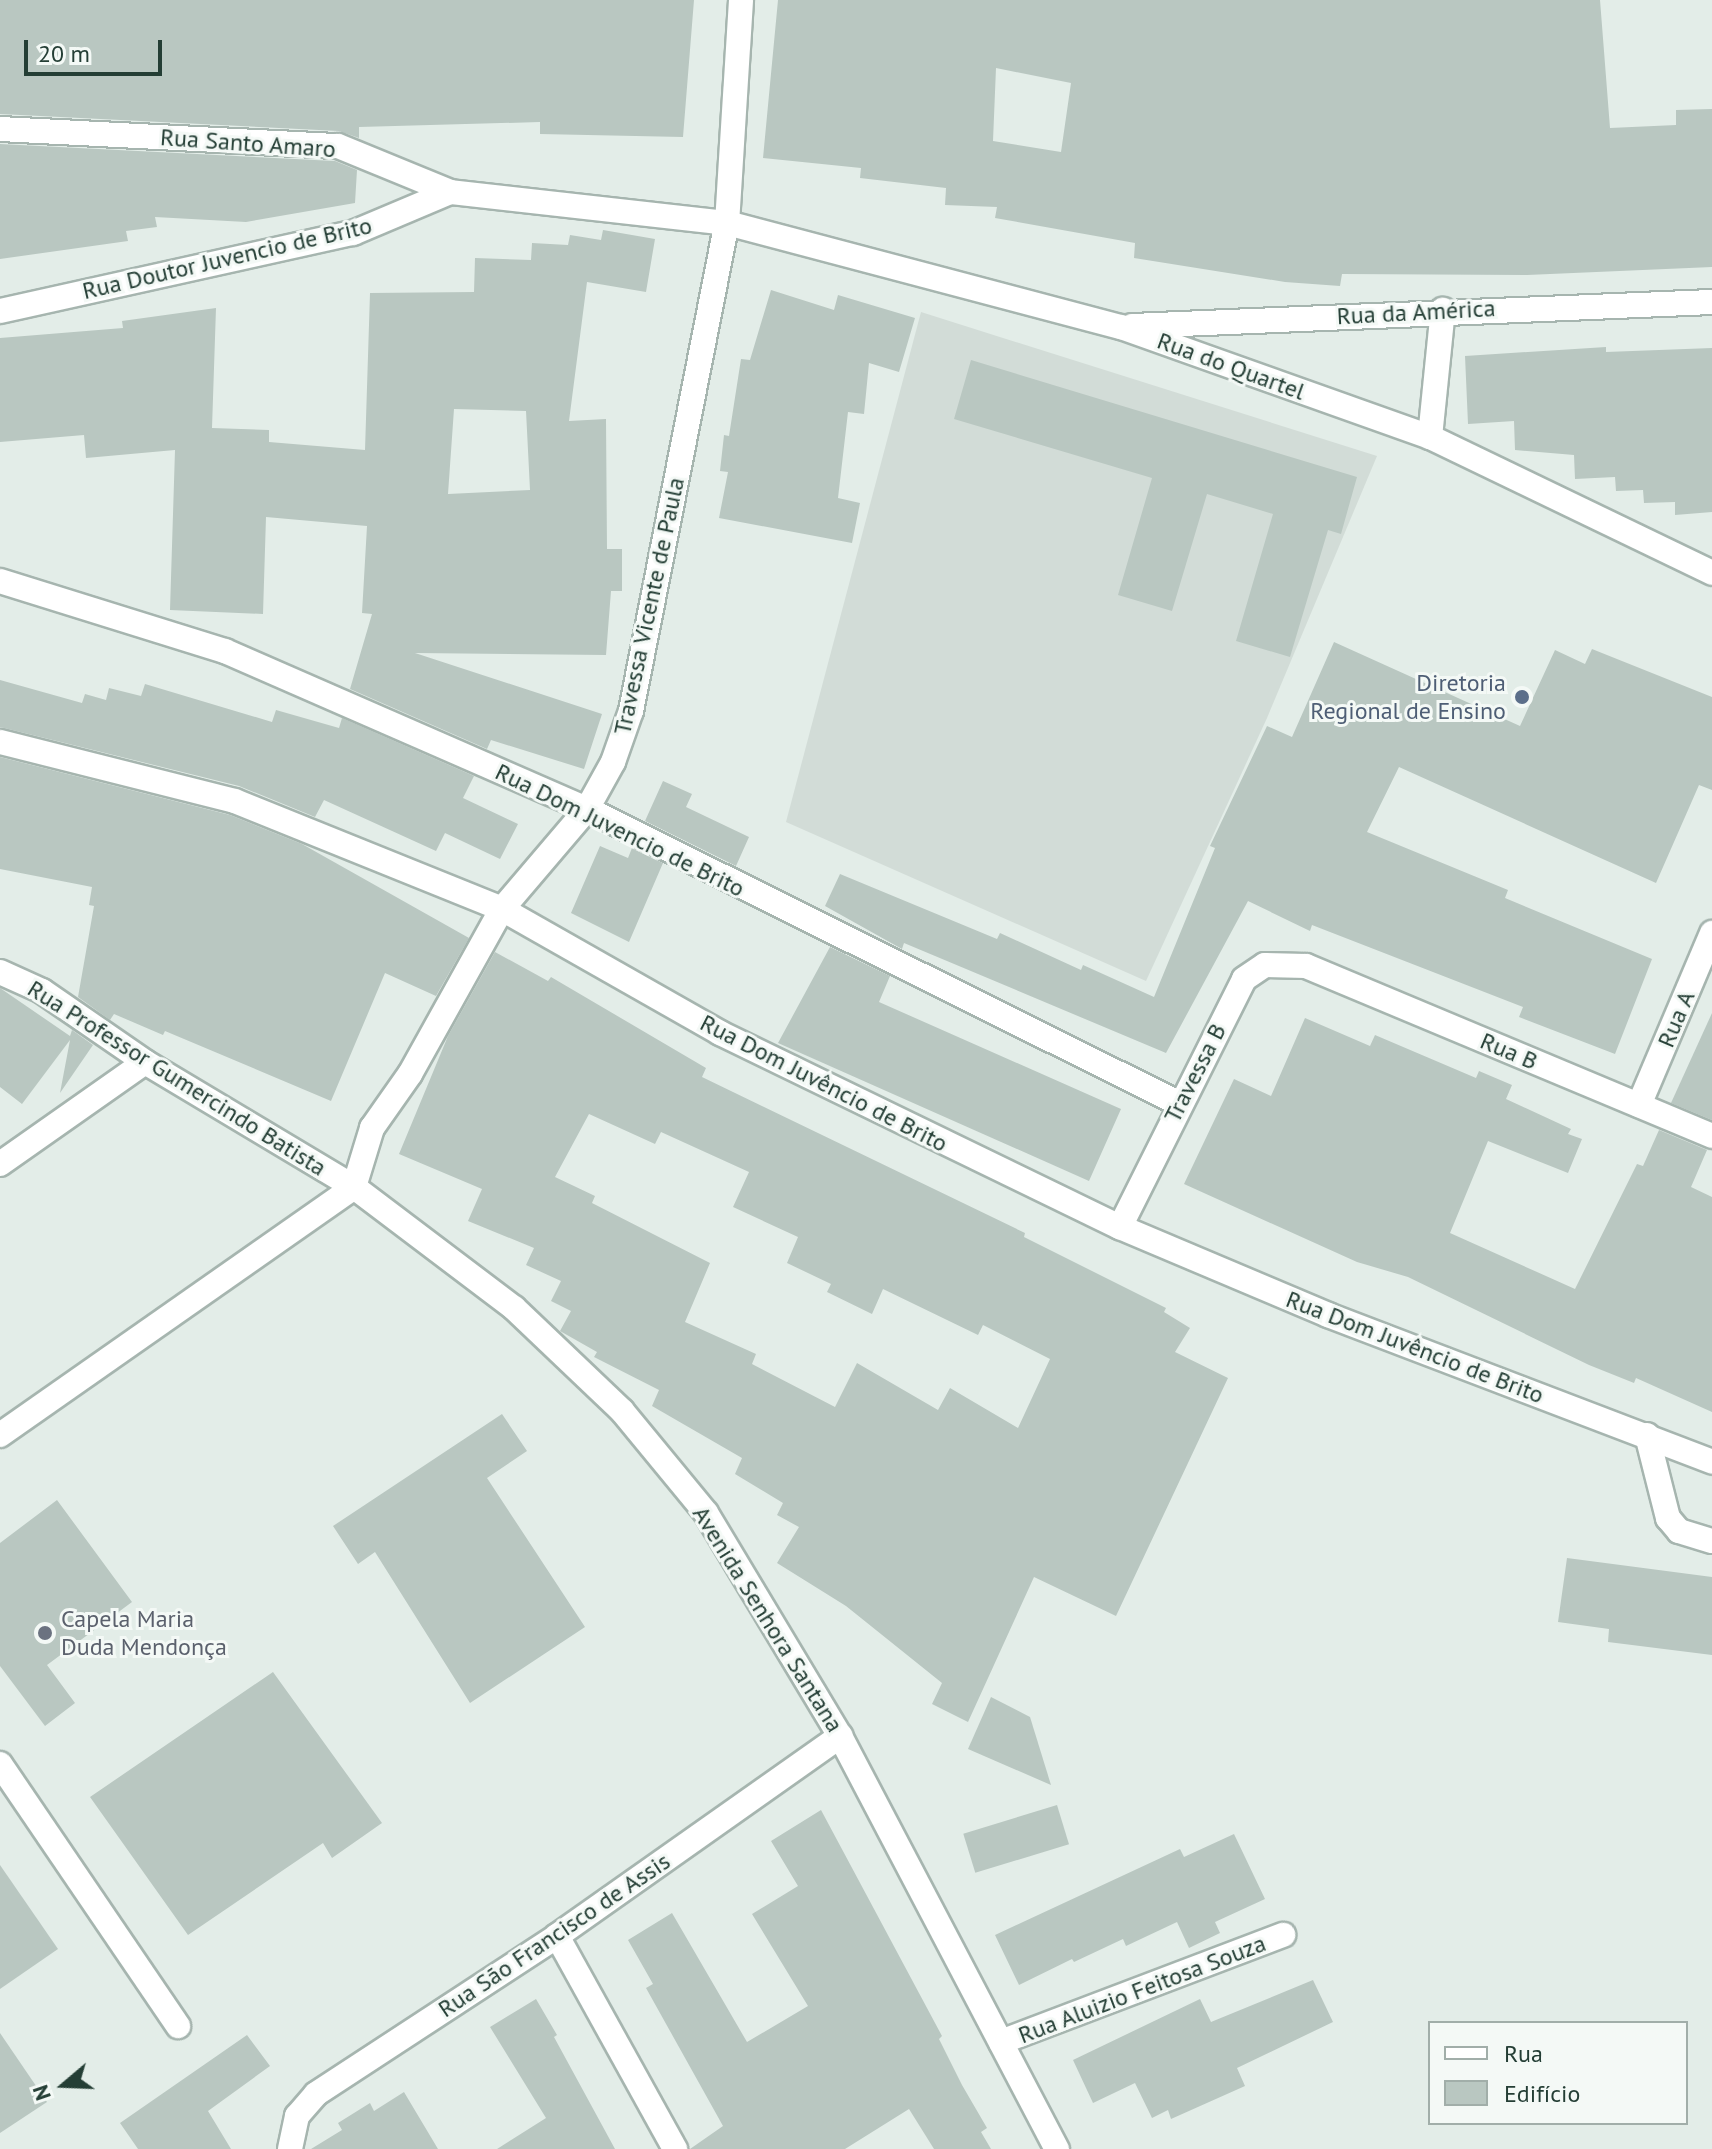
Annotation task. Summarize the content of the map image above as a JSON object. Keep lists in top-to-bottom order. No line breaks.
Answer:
{"streets":{"street":["Rua Santo Amaro","Rua Doutor Juvencio de Brito","Rua da América","Rua do Quartel","Travessa Vicente de Paula","Rua Dom Juvencio de Brito","Rua A","Rua B","Travessa B","Rua Professor Gumercindo Batista","Rua Dom Juvêncio de Brito","Avenida Senhora Santana","Rua São Francisco de Assis","Rua Aluizio Feitosa Souza"]},"crossings":[["Rua Santo Amaro","Rua Doutor Juvencio de Brito"],["Rua Santo Amaro","Rua do Quartel"],["Rua Santo Amaro","Travessa Vicente de Paula"],["Rua da América","Rua do Quartel"],["Rua do Quartel","Travessa Vicente de Paula"],["Travessa Vicente de Paula","Rua Dom Juvencio de Brito"],["Travessa Vicente de Paula","Rua Professor Gumercindo Batista"],["Travessa Vicente de Paula","Rua Dom Juvêncio de Brito"],["Travessa Vicente de Paula","Avenida Senhora Santana"],["Rua Dom Juvencio de Brito","Travessa B"],["Rua A","Rua B"],["Rua B","Travessa B"],["Travessa B","Rua Dom Juvêncio de Brito"],["Rua Professor Gumercindo Batista","Avenida Senhora Santana"],["Avenida Senhora Santana","Rua São Francisco de Assis"],["Avenida Senhora Santana","Rua Aluizio Feitosa Souza"]],"places":["Diretoria Regional de Ensino","Capela Maria Duda Mendonça"],"legend":["Rua","Edifício"],"scale_bar":"20 m","north":"left"}
